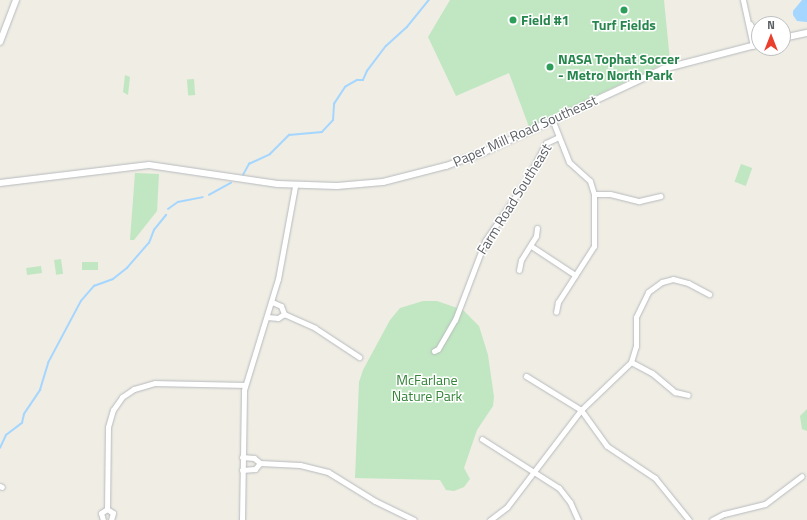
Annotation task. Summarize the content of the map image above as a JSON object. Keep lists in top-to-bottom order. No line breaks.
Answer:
{"streets":{"street":["Paper Mill Road Southeast","Farm Road Southeast"]},"parks":["McFarlane Nature Park"],"places":["Turf Fields","Field #1","NASA Tophat Soccer - Metro North Park"],"north":"top"}
